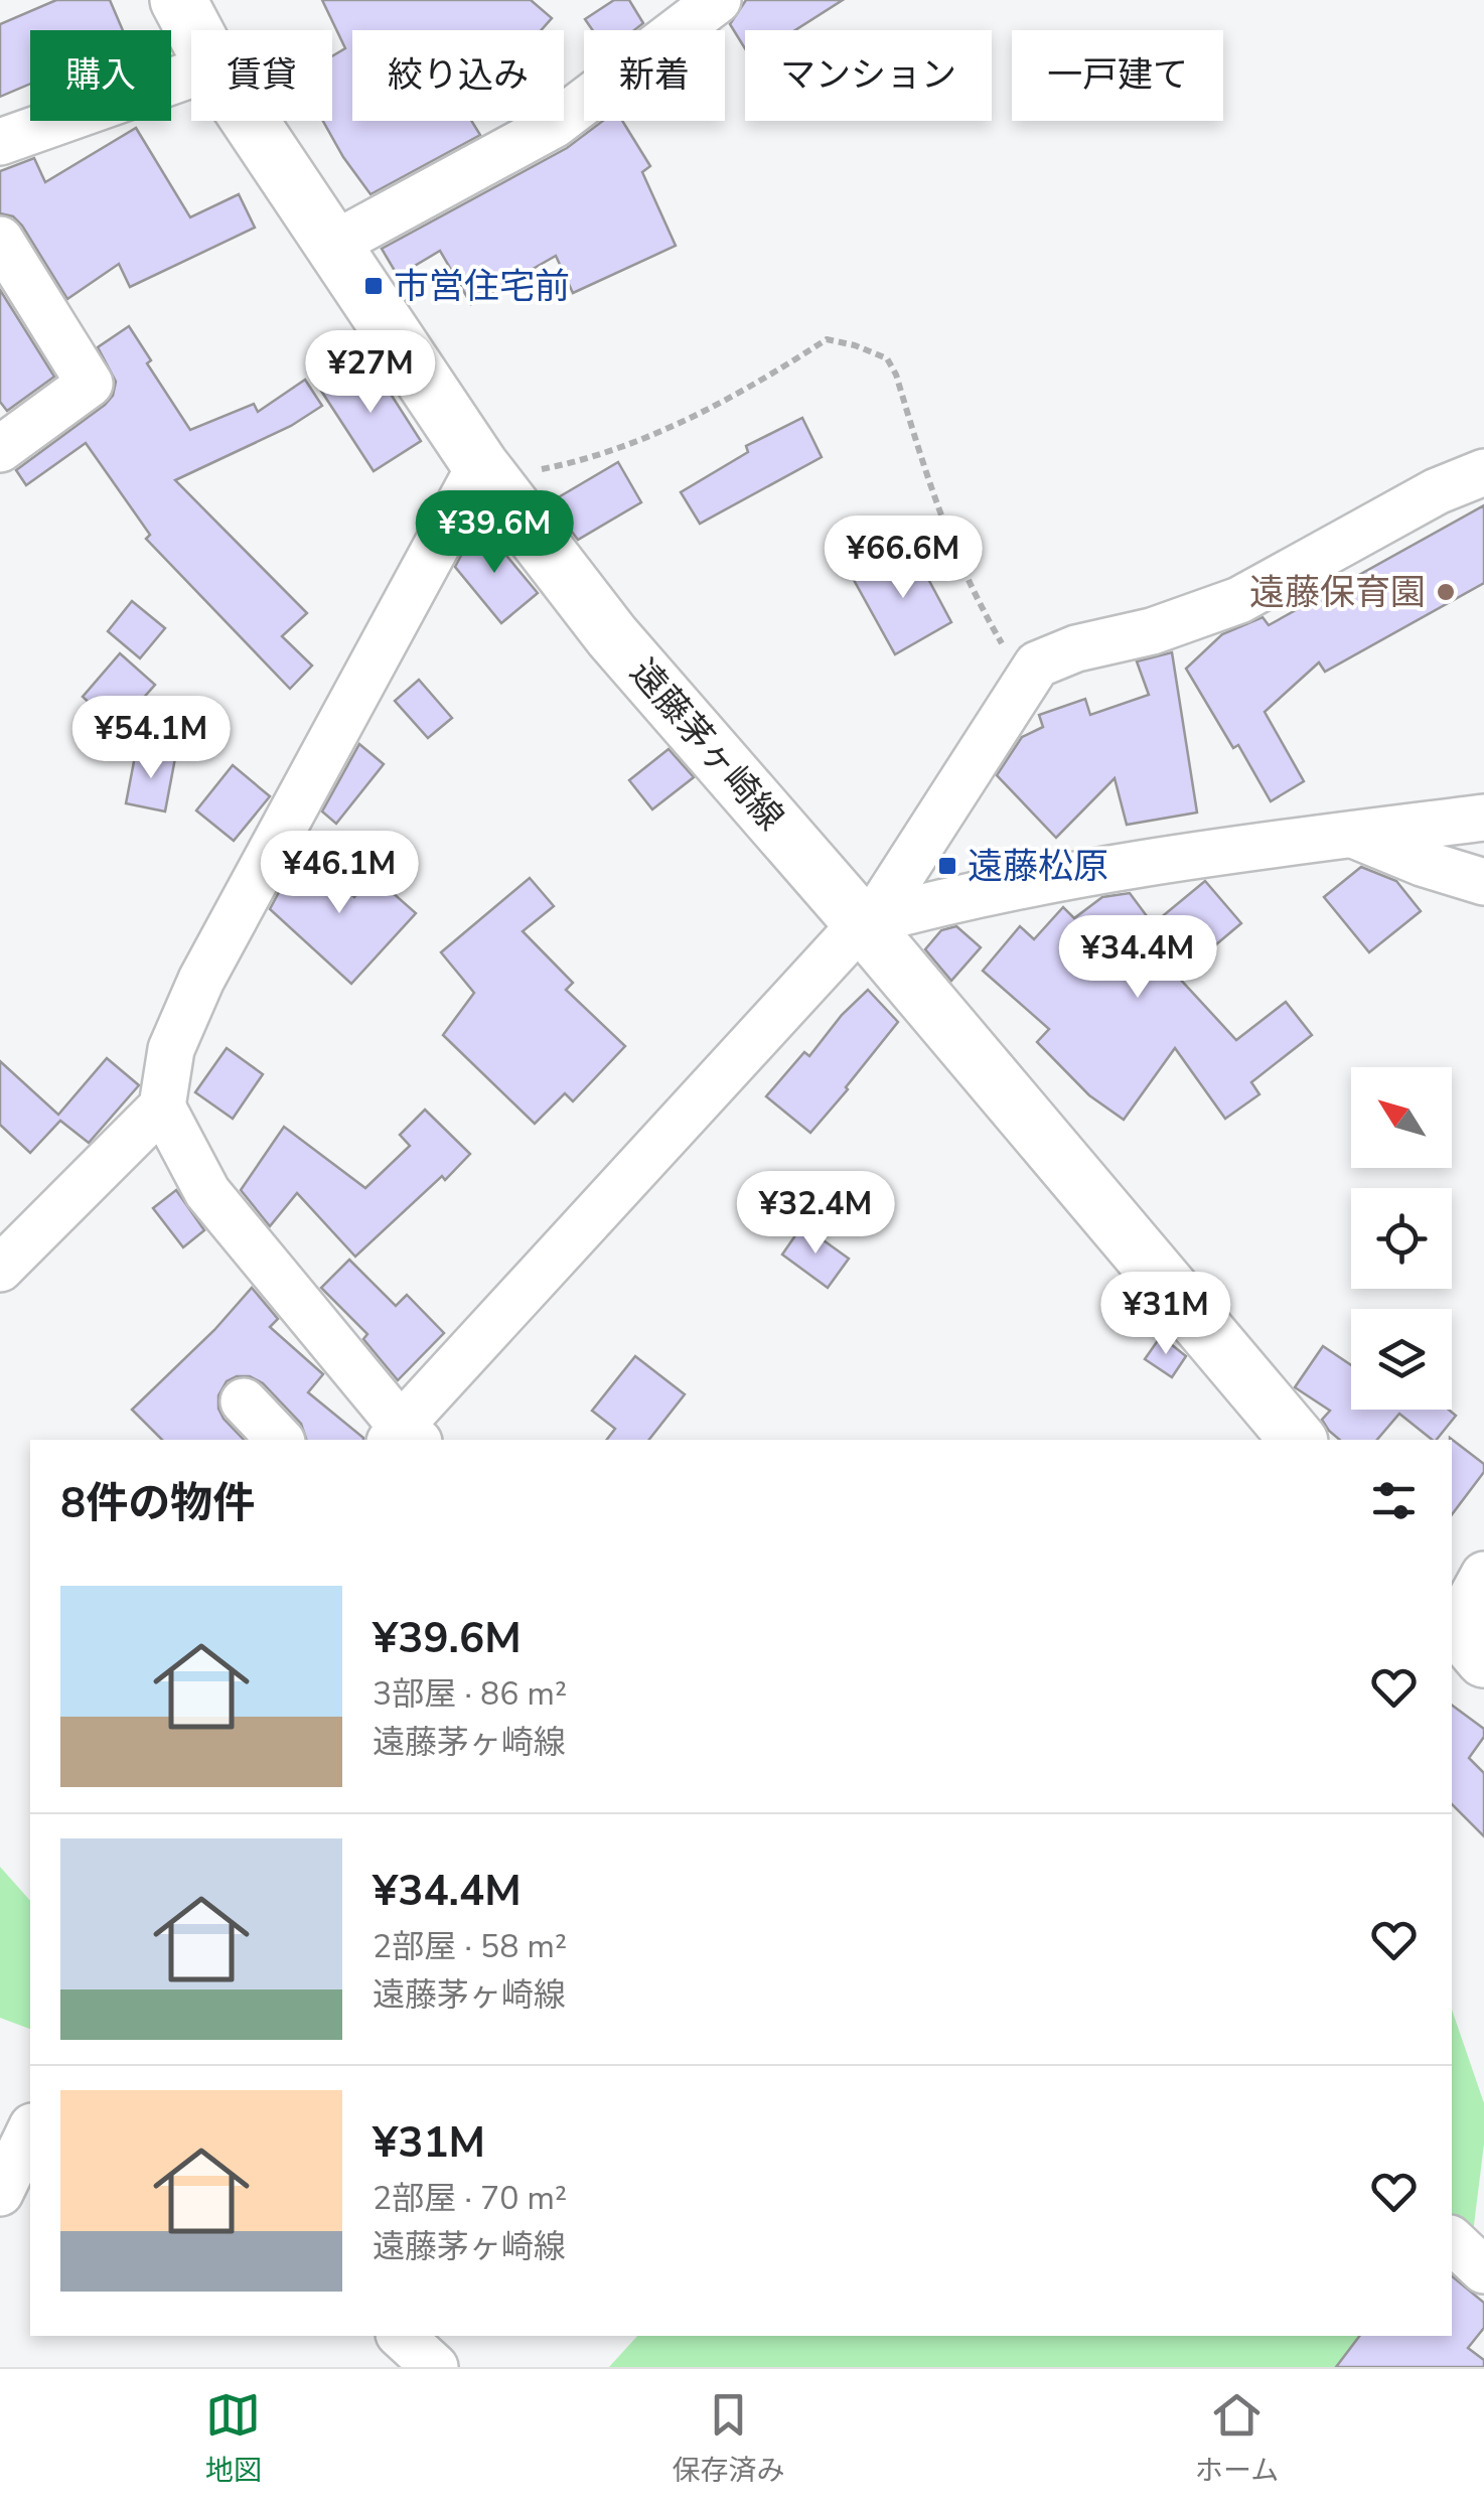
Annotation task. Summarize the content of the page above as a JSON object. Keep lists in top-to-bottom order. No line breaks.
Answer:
{"streets":{"main road":["遠藤茅ヶ崎線"]},"places":{"transit":["市営住宅前","遠藤松原"],"other":["遠藤保育園"]},"north":"top left","page":{"chip":["購入","賃貸","絞り込み","新着","マンション","一戸建て"],"price":["¥27M","¥39.6M","¥66.6M","¥54.1M","¥46.1M","¥34.4M","¥32.4M","¥31M"],"heading":"8件の物件","list":[{"name":"¥39.6M","note":"3部屋 · 86 m² · 遠藤茅ヶ崎線"},{"name":"¥34.4M","note":"2部屋 · 58 m² · 遠藤茅ヶ崎線"},{"name":"¥31M","note":"2部屋 · 70 m² · 遠藤茅ヶ崎線"}],"tabs":["地図","保存済み","ホーム"]}}
